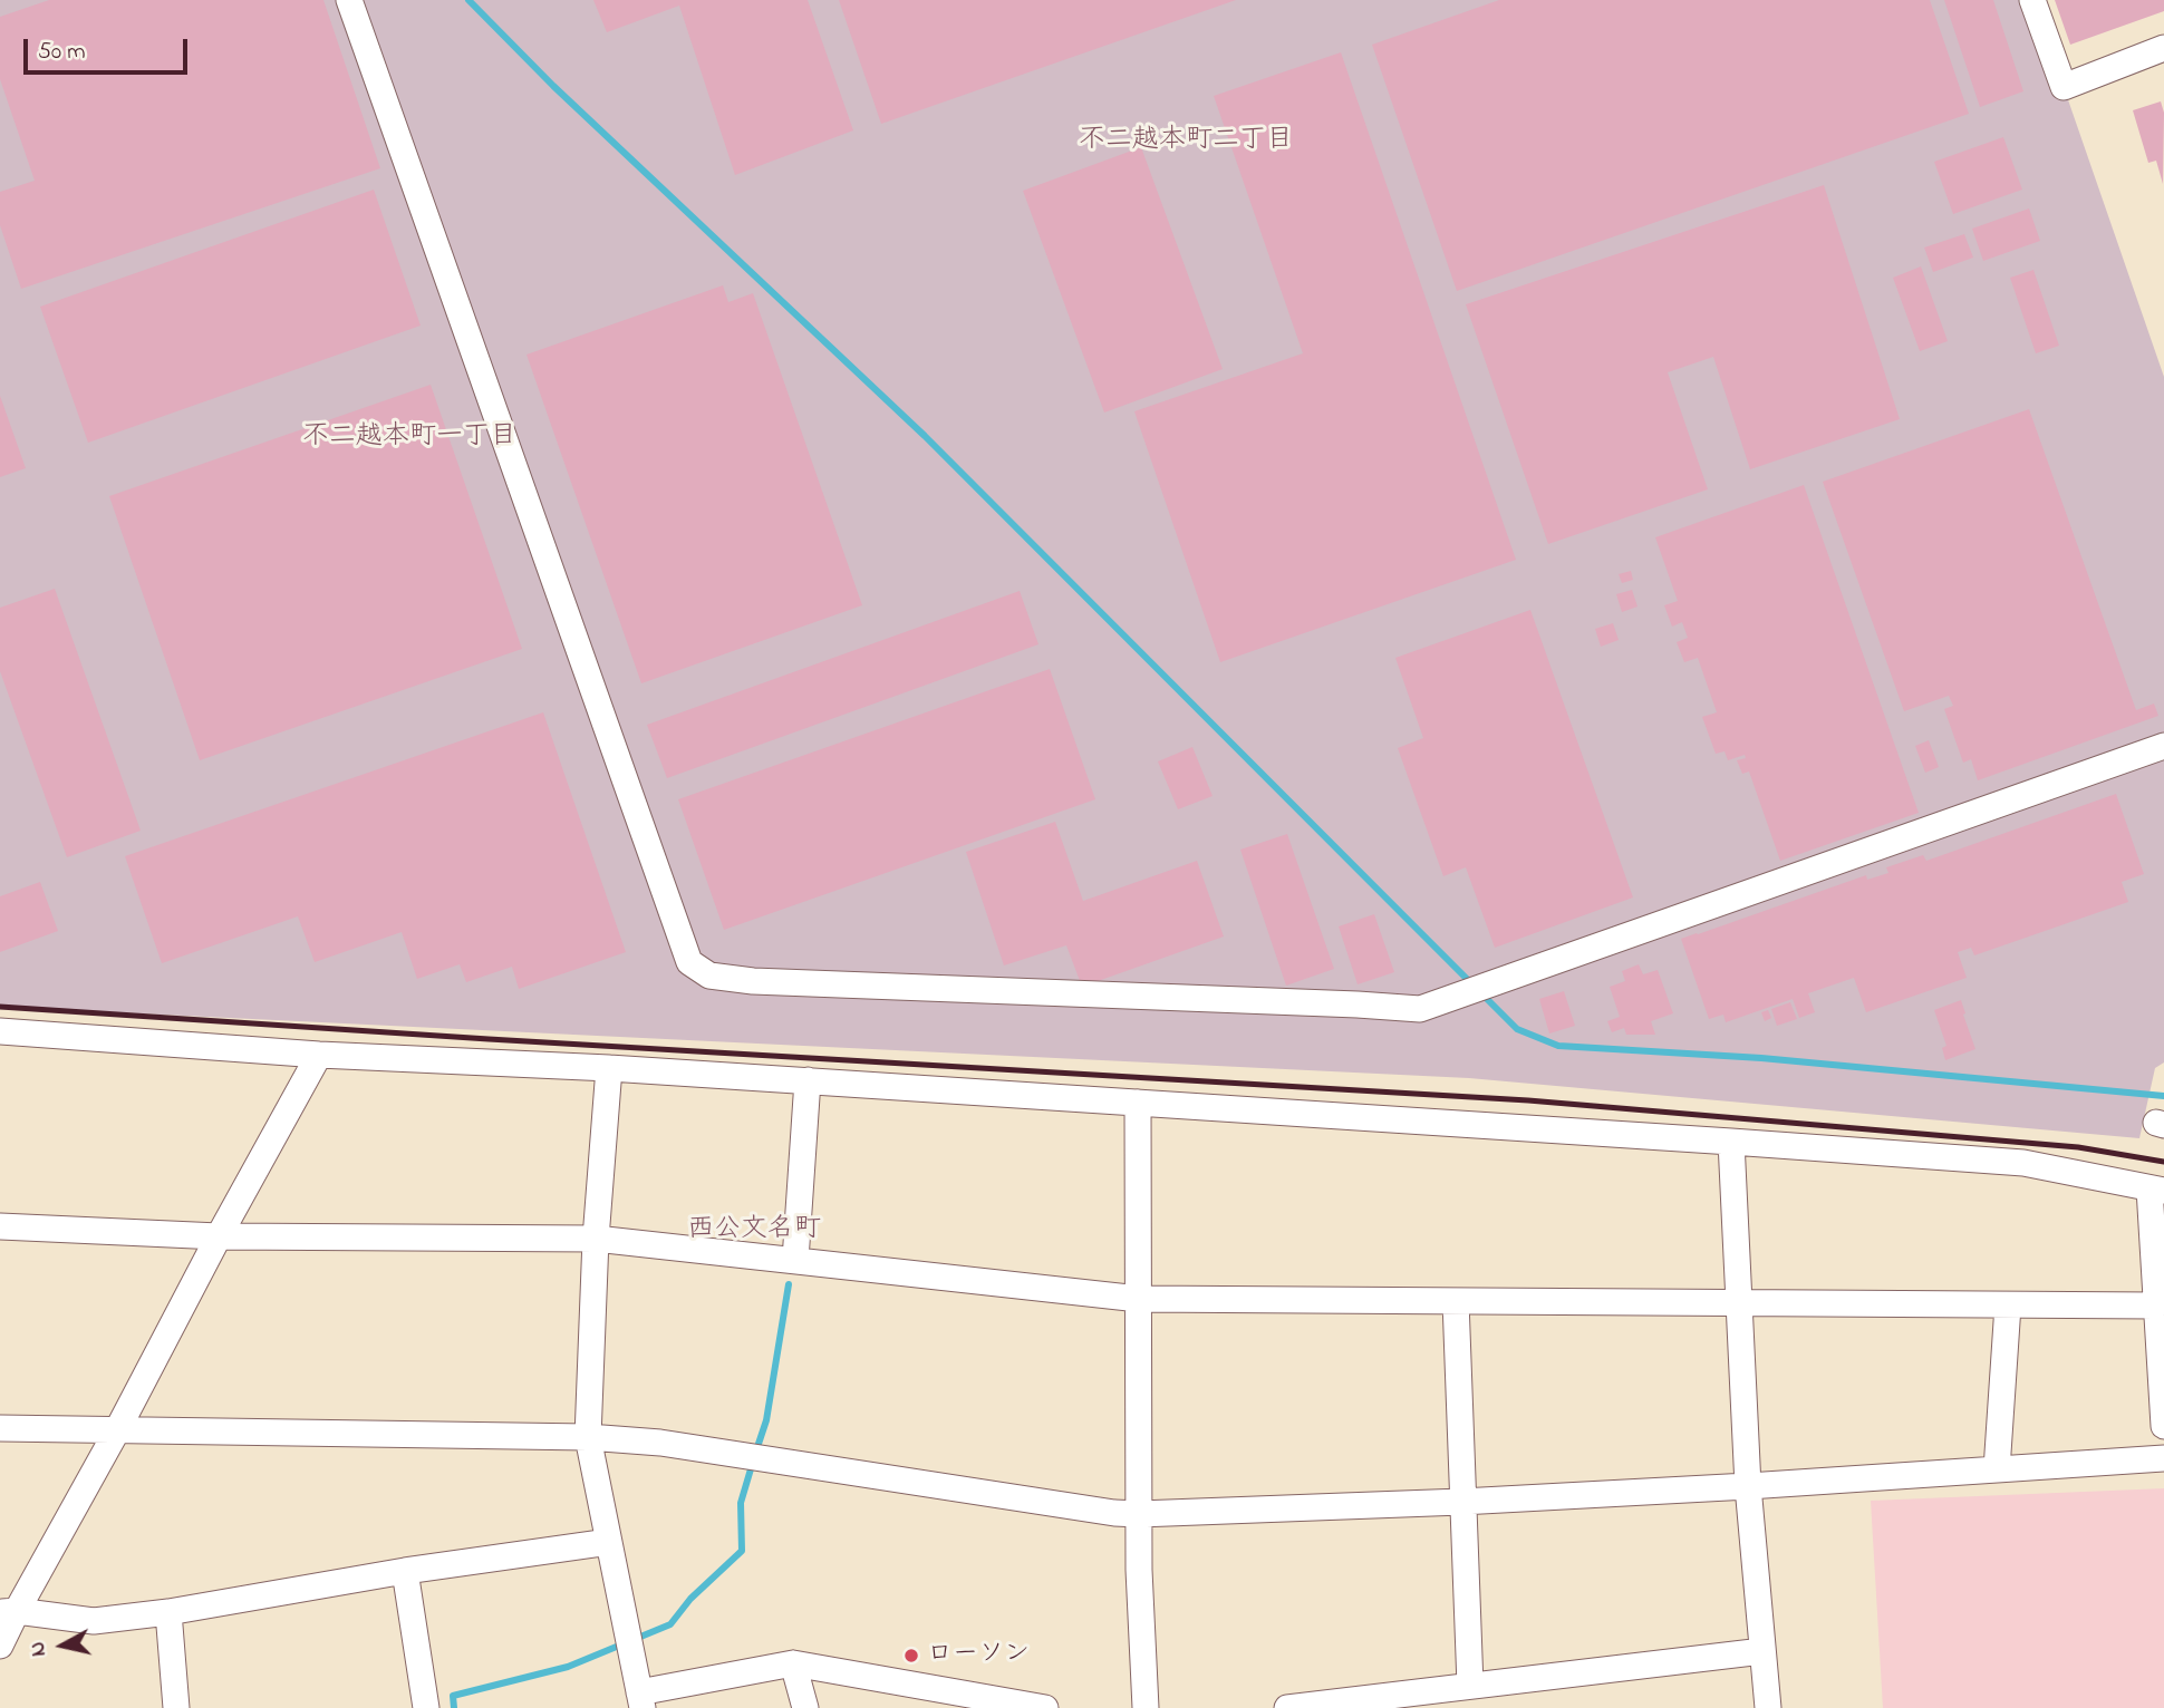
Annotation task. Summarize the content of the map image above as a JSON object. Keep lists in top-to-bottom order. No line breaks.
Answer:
{"districts":["不二越本町二丁目","不二越本町一丁目","西公文名町"],"places":["ローソン"],"scale_bar":"50 m","north":"left"}
